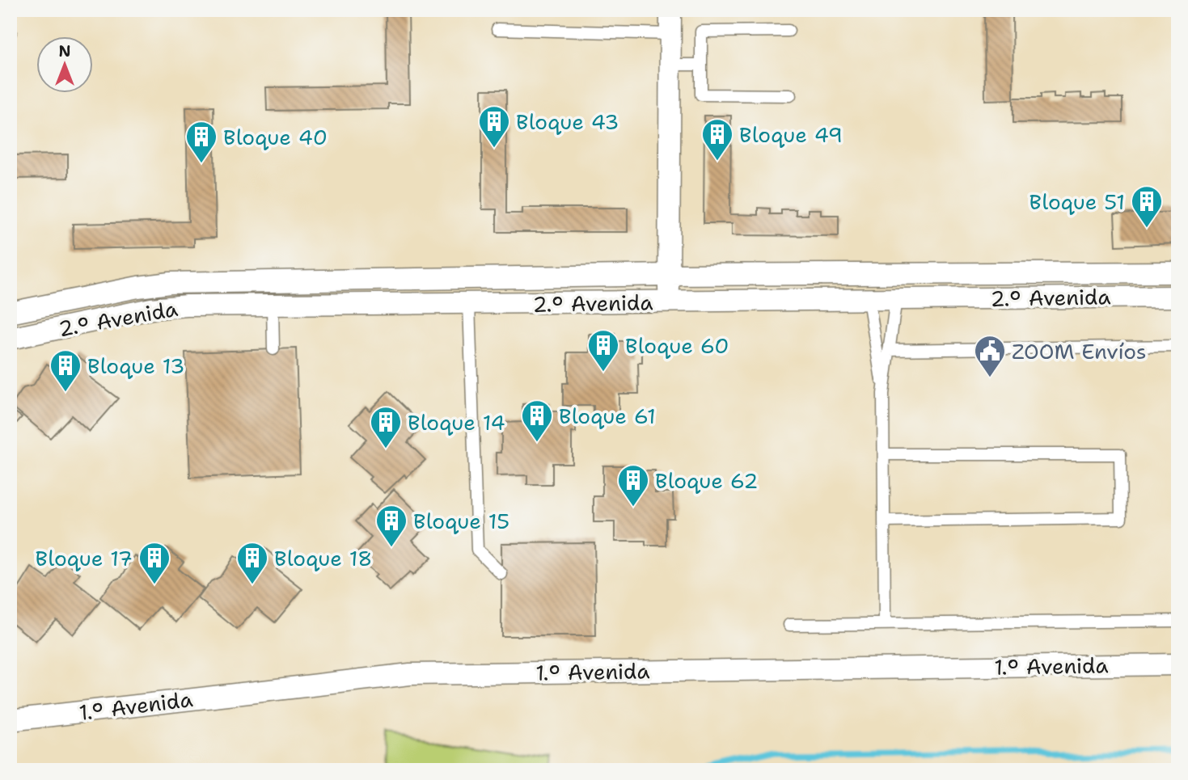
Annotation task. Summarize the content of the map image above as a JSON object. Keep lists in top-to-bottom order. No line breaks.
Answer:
{"streets":{"street":["2.° Avenida","1.° Avenida"]},"places":{"building":["Bloque 43","Bloque 49","Bloque 40","Bloque 51","Bloque 60","Bloque 13","Bloque 61","Bloque 14","Bloque 62","Bloque 15","Bloque 17","Bloque 18"],"public building":["ZOOM Envíos"]},"north":"top"}
